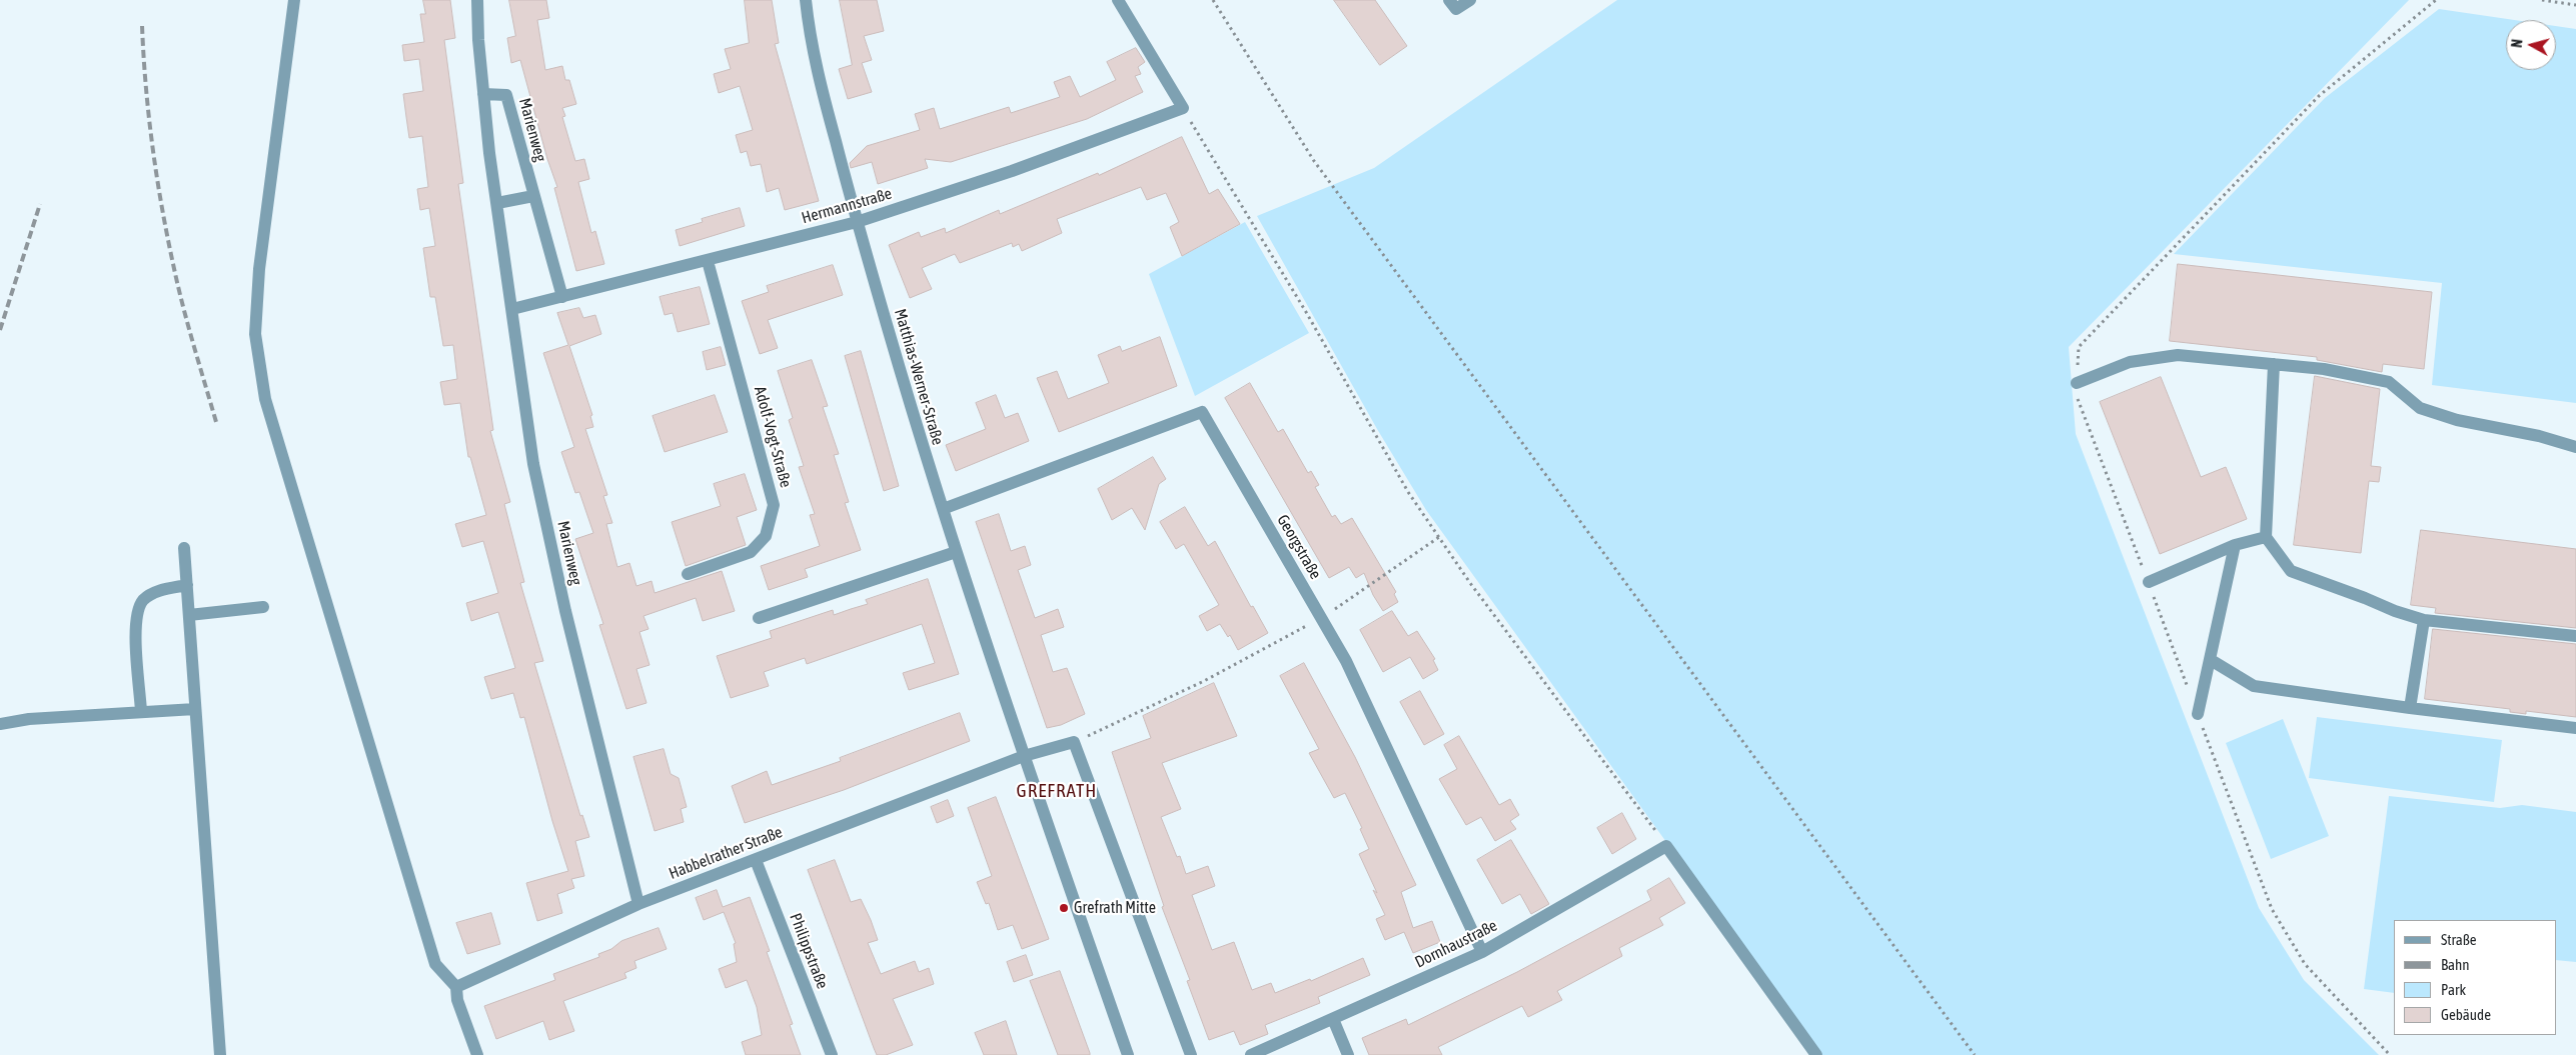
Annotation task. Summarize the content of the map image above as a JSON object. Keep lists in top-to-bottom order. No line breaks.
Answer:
{"streets":{"street":["Marienweg","Hermannstraße","Matthias-Werner-Straße","Adolf-Vogt-Straße","Georgstraße","Habbelrather Straße","Dornhaustraße","Philippstraße"]},"crossings":[["Marienweg","Hermannstraße"],["Marienweg","Habbelrather Straße"],["Hermannstraße","Matthias-Werner-Straße"],["Hermannstraße","Adolf-Vogt-Straße"],["Matthias-Werner-Straße","Georgstraße"],["Matthias-Werner-Straße","Habbelrather Straße"],["Georgstraße","Dornhaustraße"],["Habbelrather Straße","Philippstraße"]],"districts":["GREFRATH"],"places":["Grefrath Mitte"],"legend":["Straße","Bahn","Park","Gebäude"],"north":"left"}
